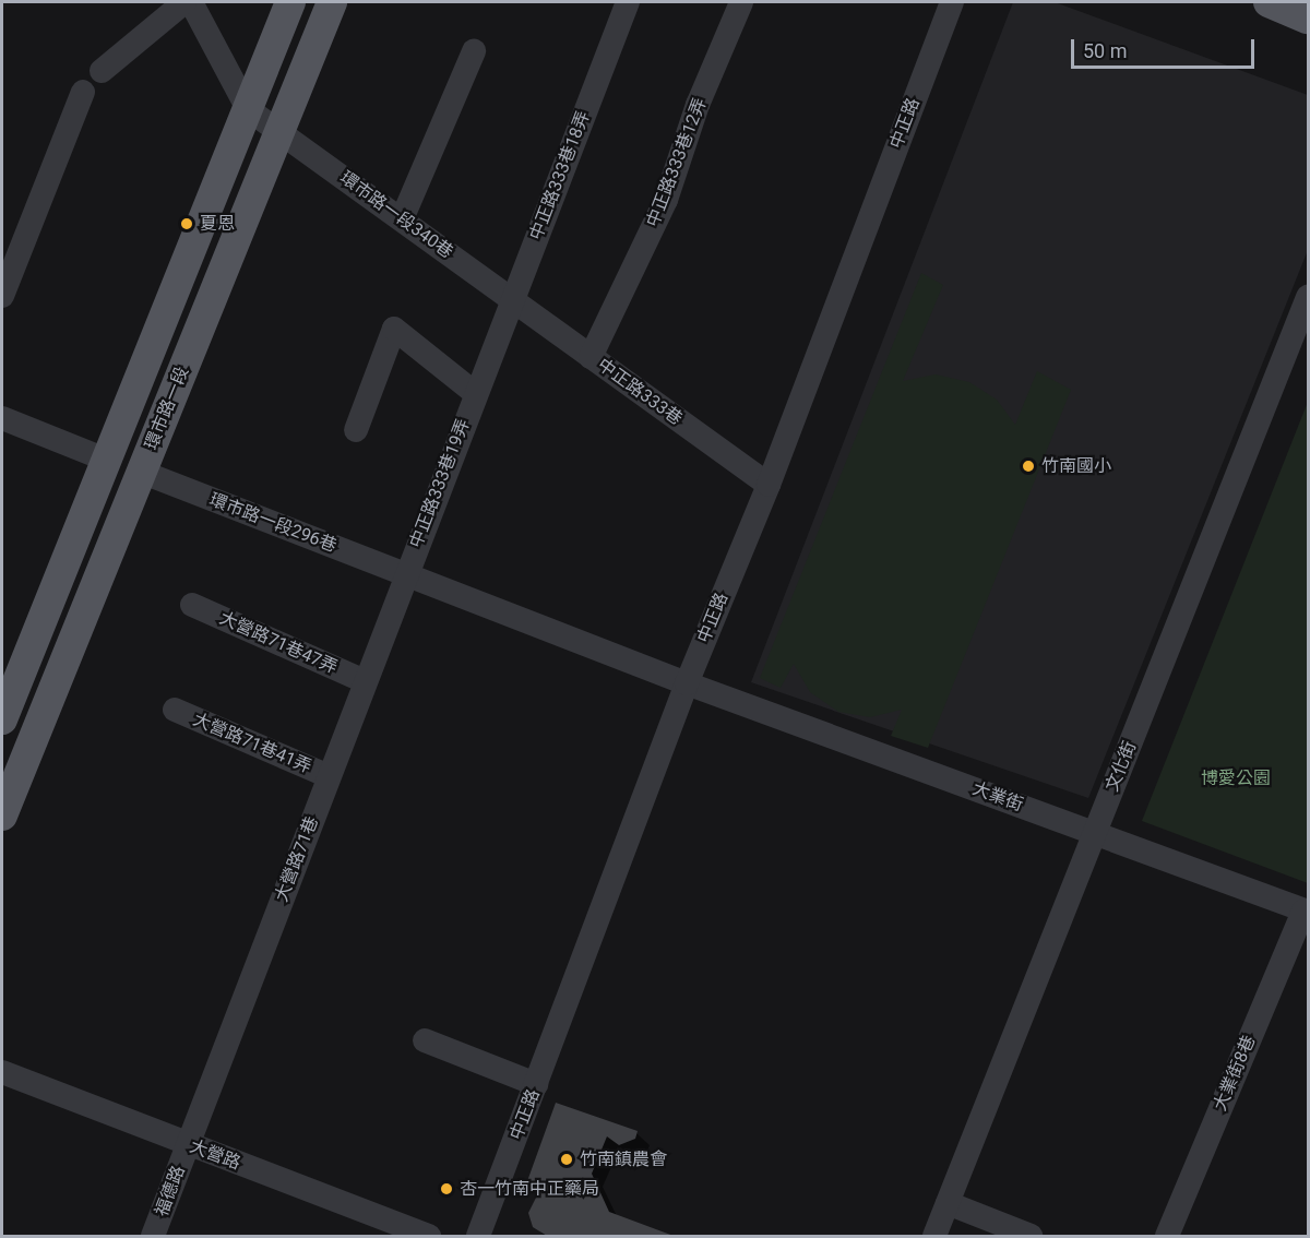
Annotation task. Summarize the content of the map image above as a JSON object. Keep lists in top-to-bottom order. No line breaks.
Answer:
{"streets":{"main road":["環市路一段"],"street":["中正路","中正路333巷12弄","中正路333巷18弄","環市路一段340巷","中正路333巷","中正路333巷19弄","環市路一段296巷","大營路71巷47弄","大營路71巷41弄","文化街","大業街","大營路71巷","大業街8巷","大營路","福德路"]},"crossings":[["中正路","中正路333巷"],["中正路","環市路一段296巷"],["中正路","大業街"],["中正路333巷12弄","中正路333巷"],["中正路333巷18弄","環市路一段340巷"],["中正路333巷18弄","中正路333巷"],["中正路333巷18弄","中正路333巷19弄"],["環市路一段340巷","中正路333巷"],["環市路一段340巷","環市路一段"],["環市路一段340巷","中正路333巷19弄"],["中正路333巷","中正路333巷19弄"],["環市路一段","環市路一段296巷"],["中正路333巷19弄","環市路一段296巷"],["中正路333巷19弄","大營路71巷"],["環市路一段296巷","大業街"],["環市路一段296巷","大營路71巷"],["大營路71巷47弄","大營路71巷"],["大營路71巷41弄","大營路71巷"],["文化街","大業街"],["大業街","大業街8巷"],["大營路71巷","大營路"],["大營路71巷","福德路"],["大營路","福德路"]],"parks":["博愛公園"],"places":["夏恩","竹南國小","竹南鎮農會","杏一竹南中正藥局"],"scale_bar":"50 m"}
